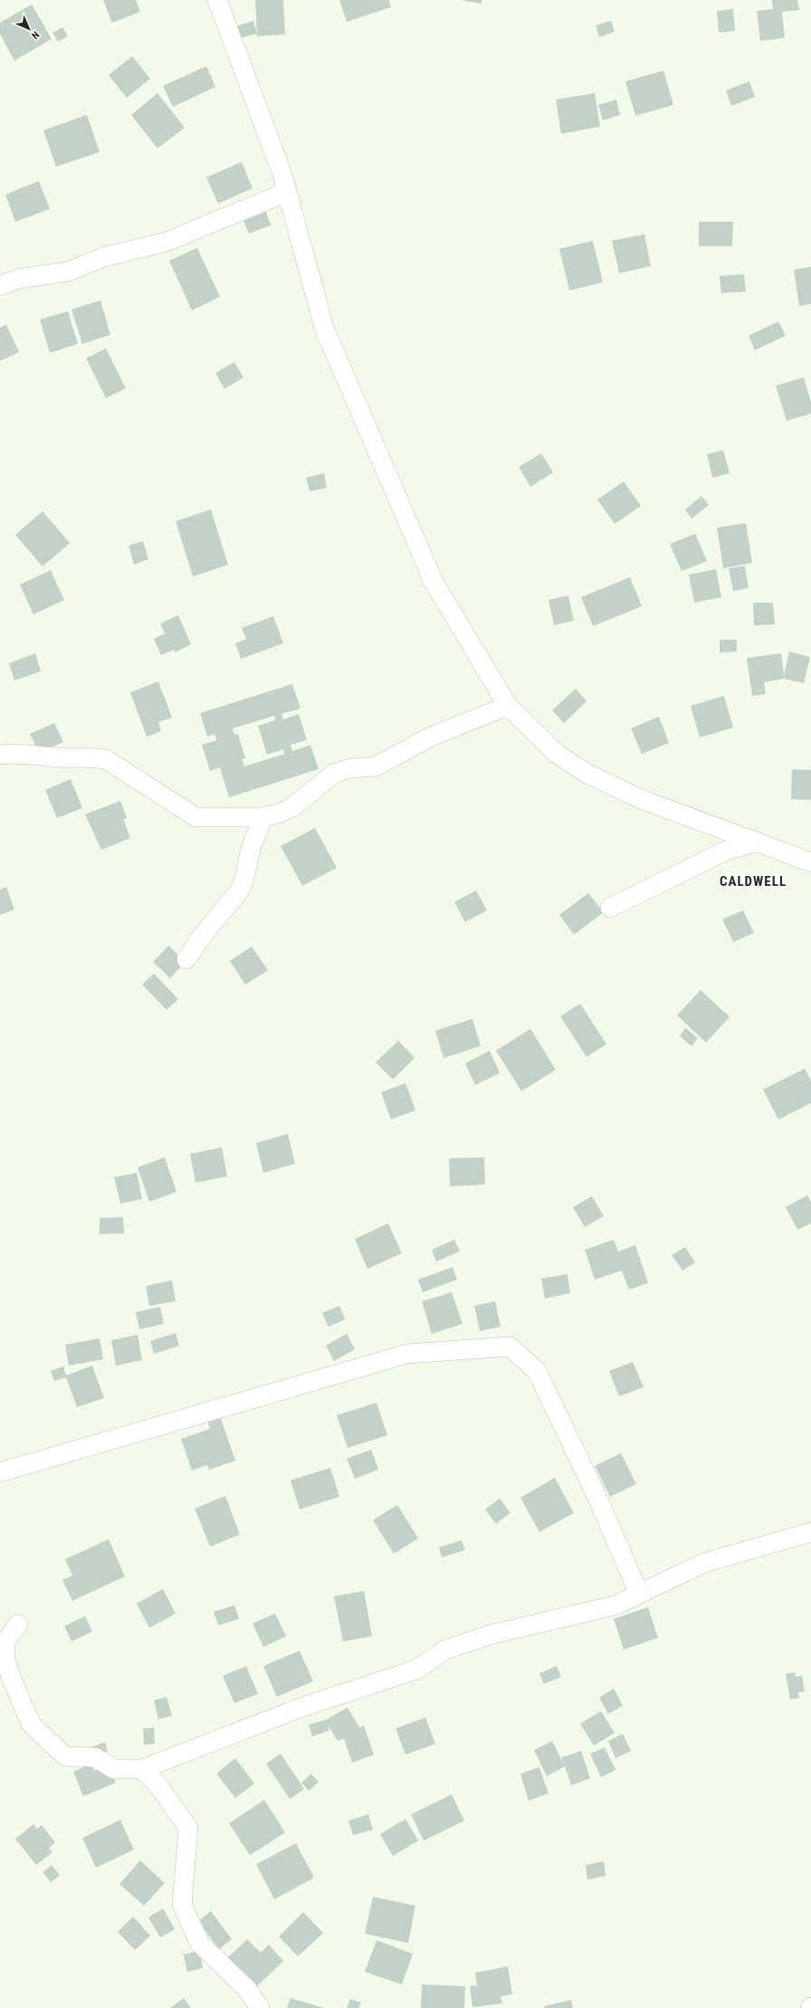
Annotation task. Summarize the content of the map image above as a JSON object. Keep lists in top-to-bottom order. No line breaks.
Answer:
{"districts":["CALDWELL"],"north":"bottom right"}
